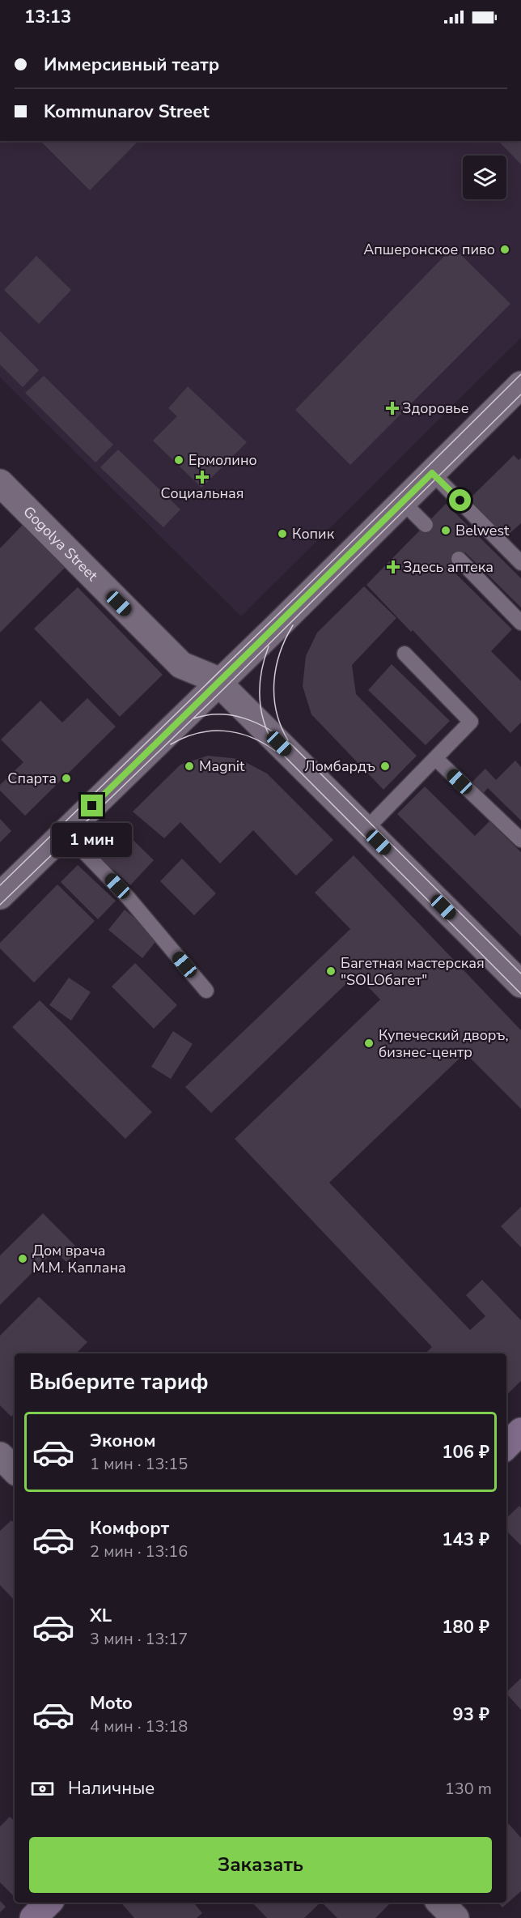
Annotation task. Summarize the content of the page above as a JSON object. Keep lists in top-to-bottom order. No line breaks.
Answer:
{"streets":{"street":["Gogolya Street"]},"places":{"other":["Апшеронское пиво","Ермолино","Belwest","Копик","Magnit","Ломбардъ","Спарта","Багетная мастерская \"SOLOбагет\"","Купеческий дворъ, бизнес-центр","Дом врача М.М. Каплана"],"health":["Здоровье","Социальная","Здесь аптека"]},"page":{"status":"13:13","banner":["Иммерсивный театр","Kommunarov Street"],"bubble":"1 мин","heading":"Выберите тариф","list":[{"name":"Эконом","note":"1 мин · 13:15","value":"106 ₽"},{"name":"Комфорт","note":"2 мин · 13:16","value":"143 ₽"},{"name":"XL","note":"3 мин · 13:17","value":"180 ₽"},{"name":"Moto","note":"4 мин · 13:18","value":"93 ₽"}],"pay":["Наличные","130 m"],"buttons":"Заказать"}}
